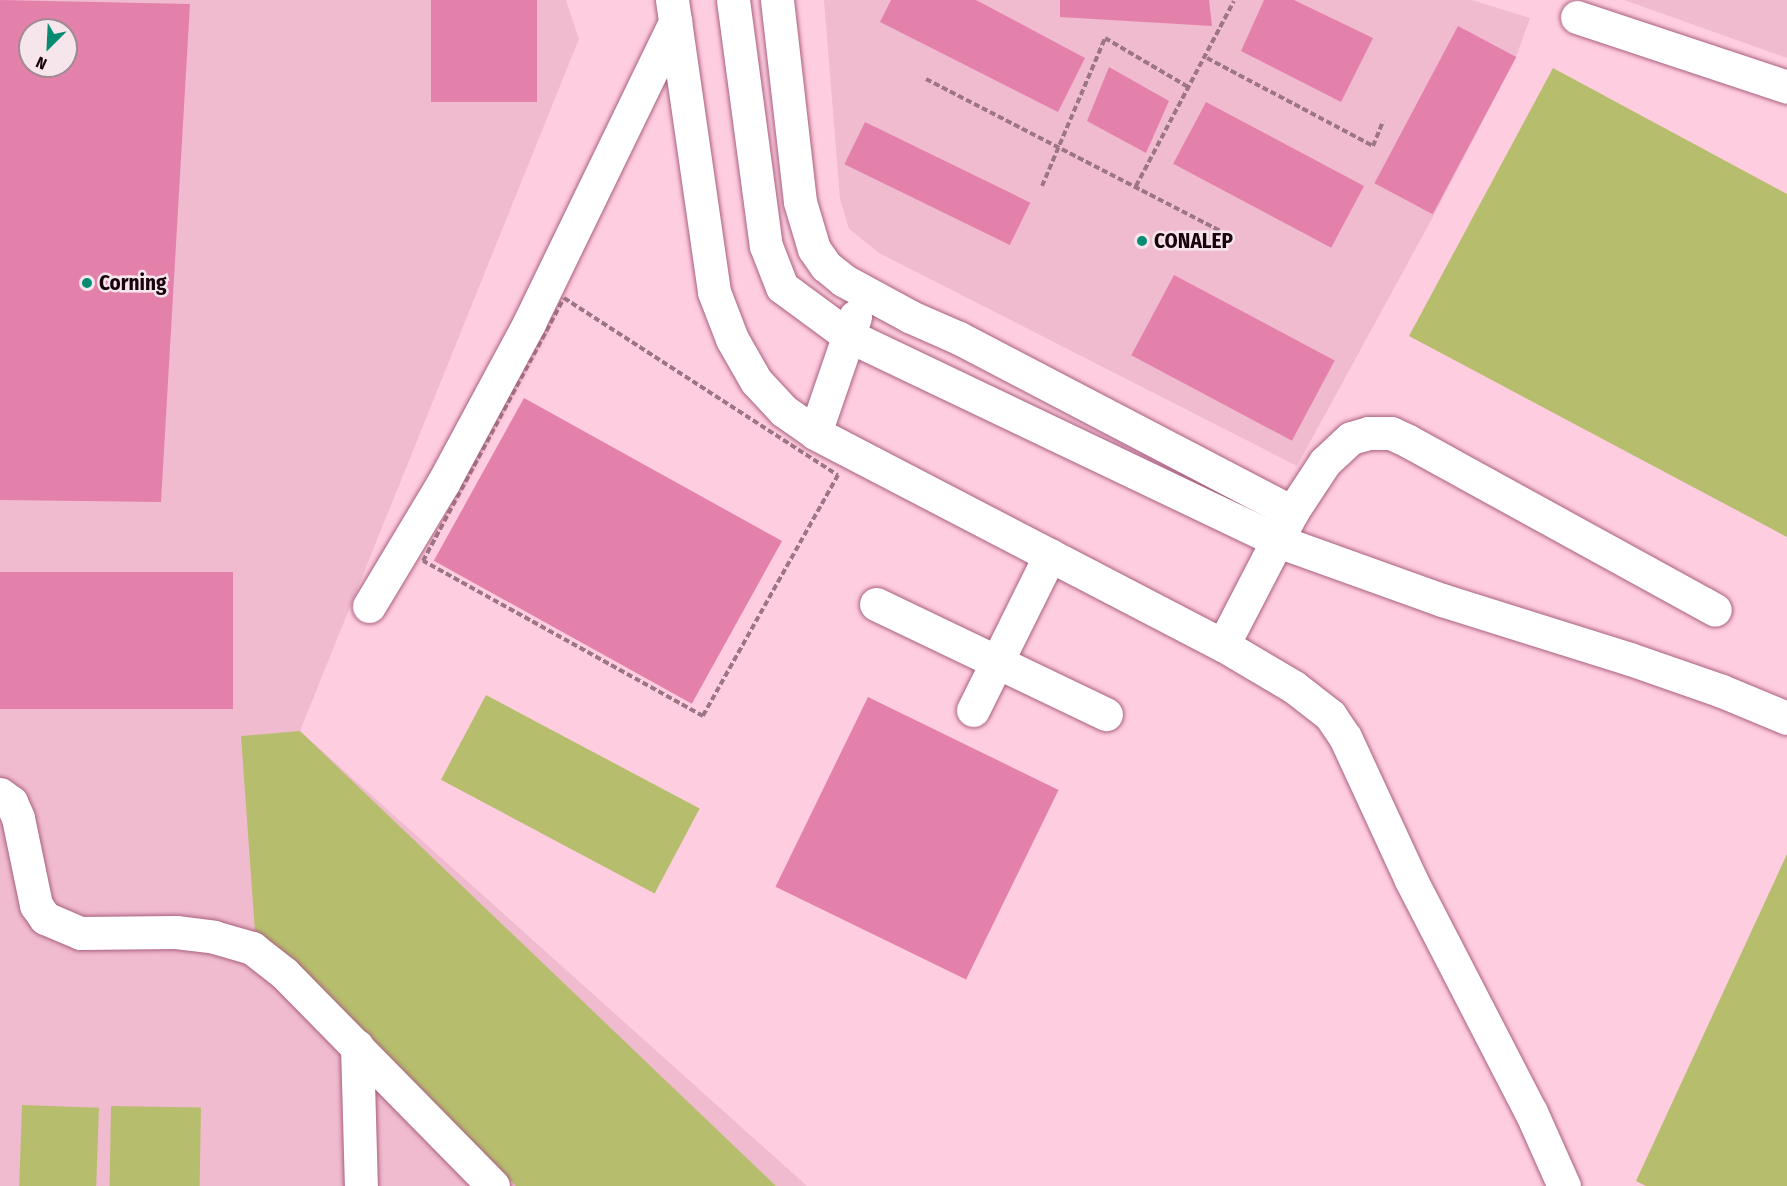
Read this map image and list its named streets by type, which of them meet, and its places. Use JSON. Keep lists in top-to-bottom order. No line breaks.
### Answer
{"places":["CONALEP","Corning"],"north":"bottom left"}
